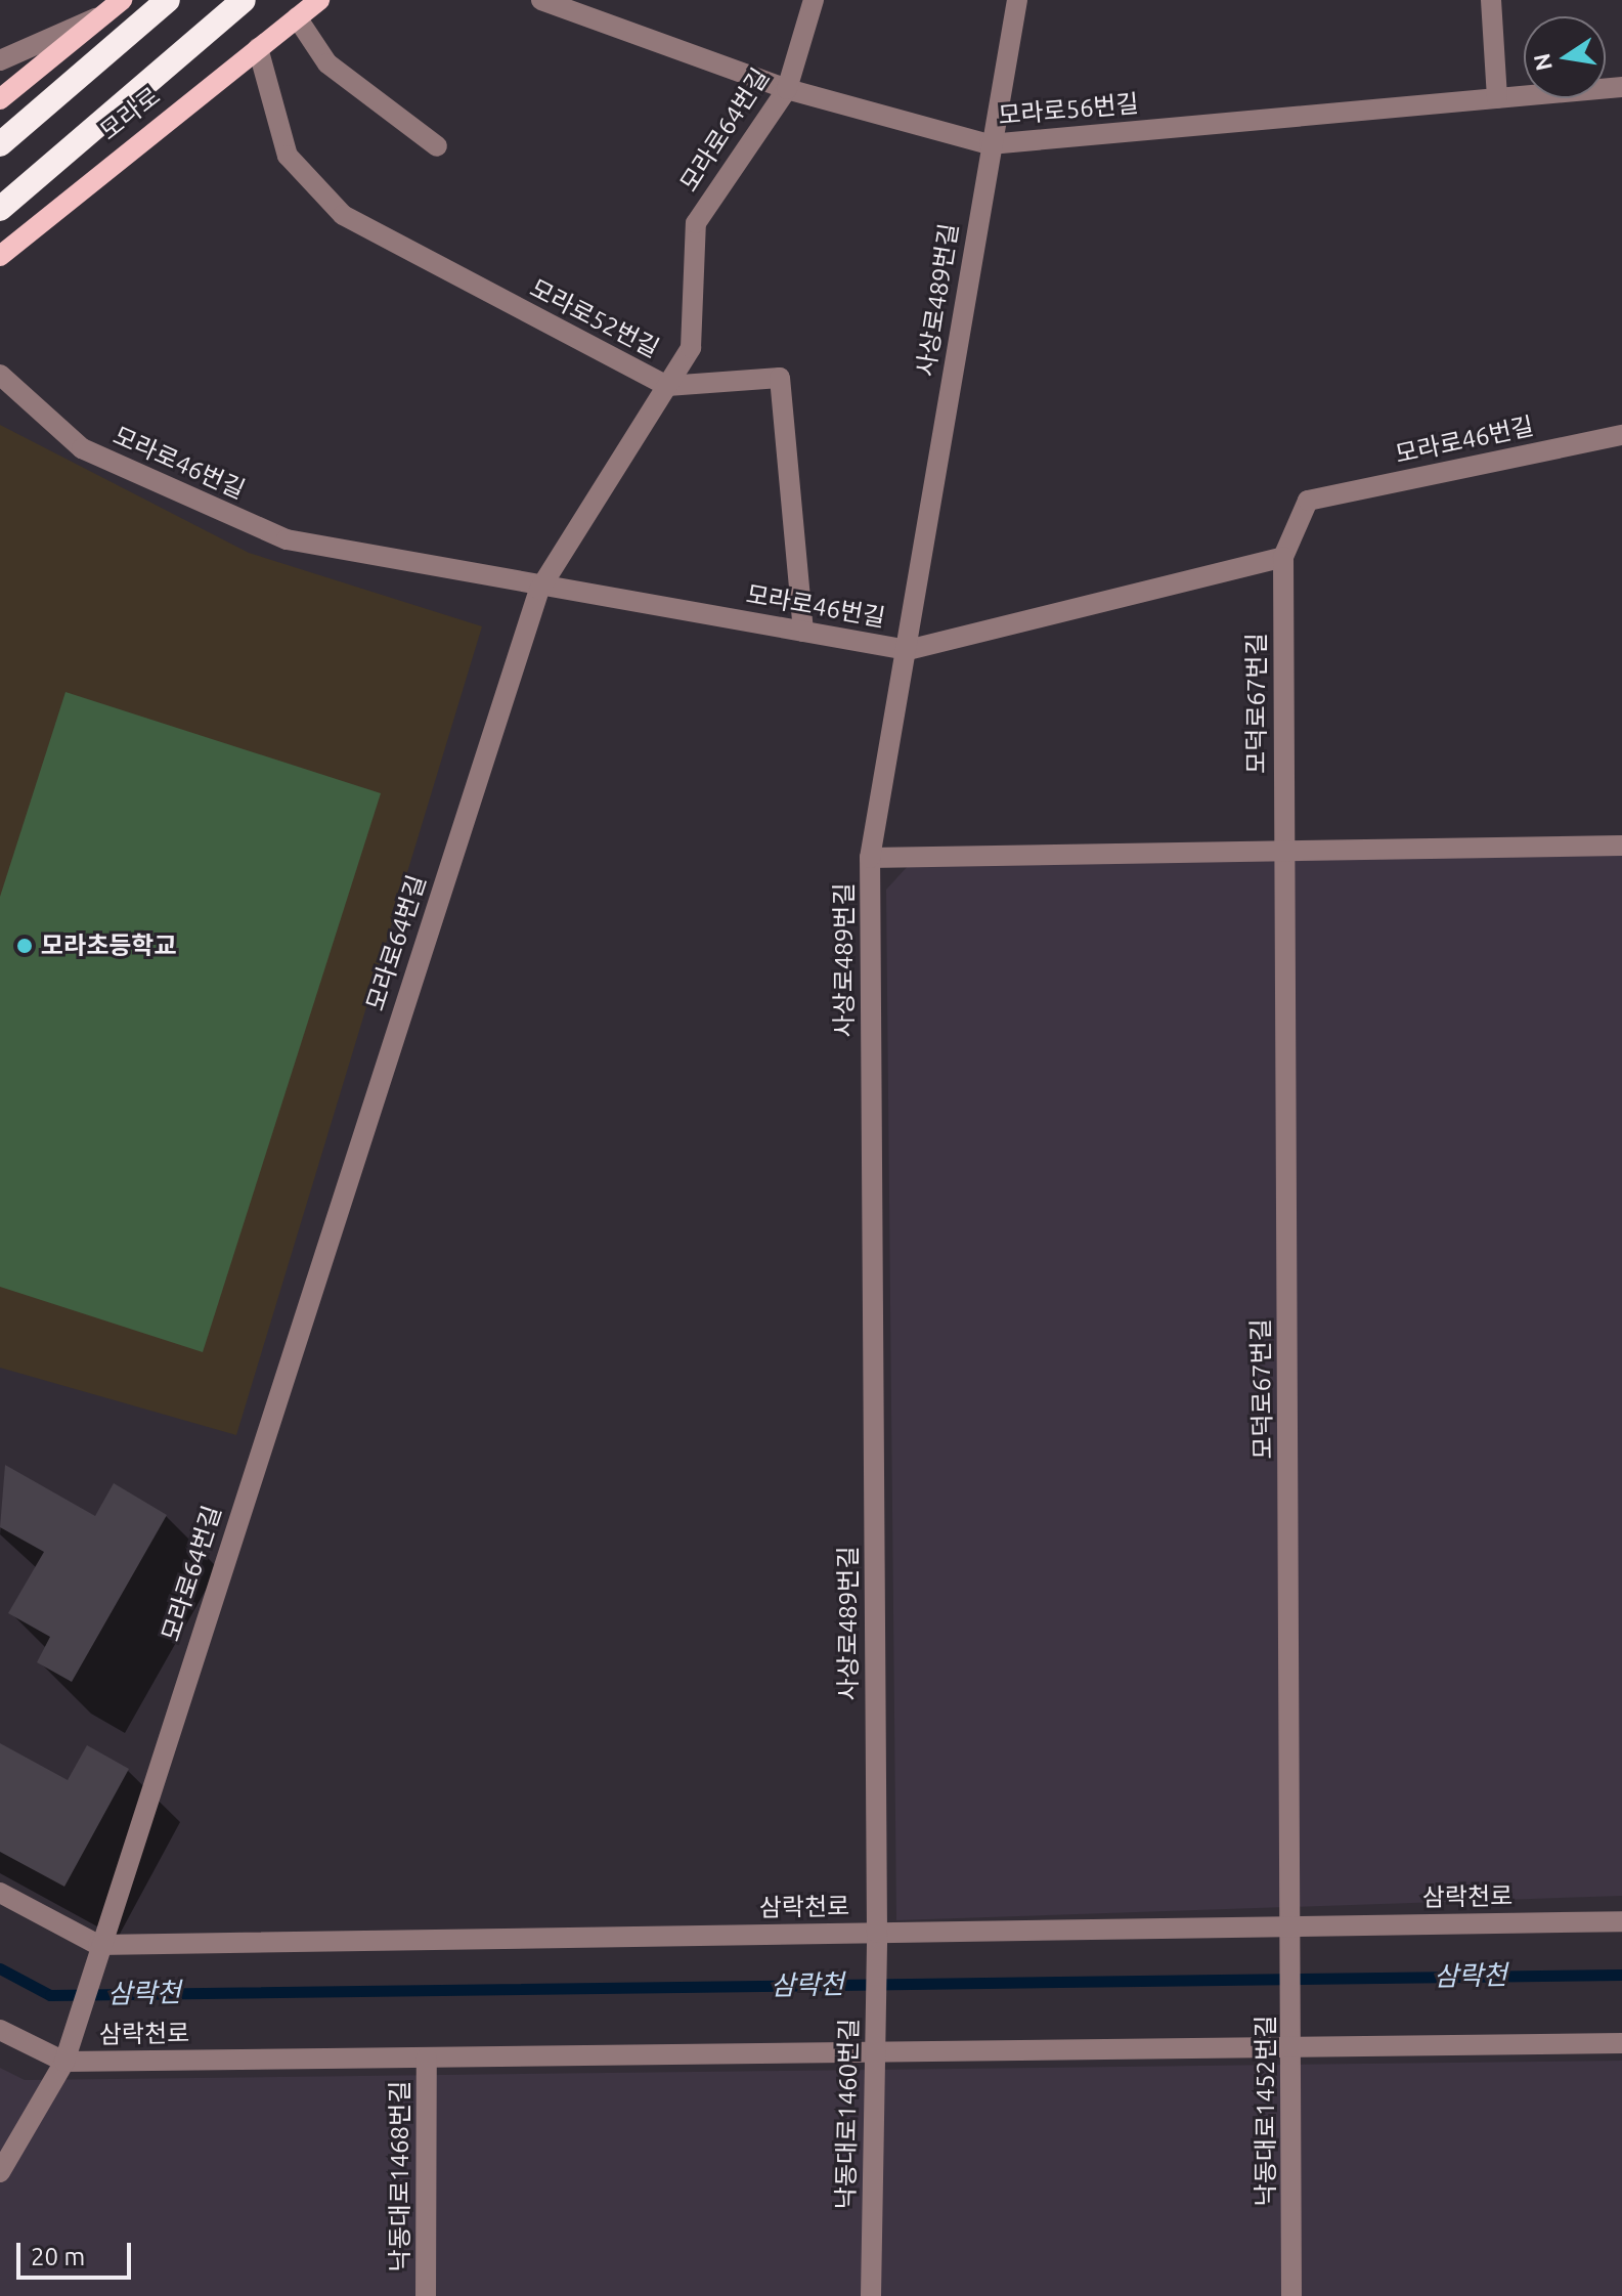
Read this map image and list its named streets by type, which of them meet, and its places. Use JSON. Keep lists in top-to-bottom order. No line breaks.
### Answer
{"streets":{"highway":["모라로"],"street":["모라로56번길","모라로64번길","사상로489번길","모라로52번길","모라로46번길","모덕로67번길","삼락천로","낙동대로1452번길","낙동대로1460번길","낙동대로1468번길"]},"crossings":[["모라로56번길","모라로64번길"],["모라로56번길","사상로489번길"],["모라로","모라로52번길"],["모라로64번길","모라로52번길"],["모라로64번길","모라로46번길"],["모라로64번길","삼락천로"],["사상로489번길","모라로46번길"],["사상로489번길","삼락천로"],["사상로489번길","낙동대로1460번길"],["모라로52번길","모라로46번길"],["모라로46번길","모덕로67번길"],["모덕로67번길","삼락천로"],["모덕로67번길","낙동대로1452번길"],["삼락천로","낙동대로1452번길"],["삼락천로","낙동대로1460번길"],["삼락천로","낙동대로1468번길"]],"water":["삼락천"],"places":["모라초등학교"],"scale_bar":"20 m","north":"left"}
